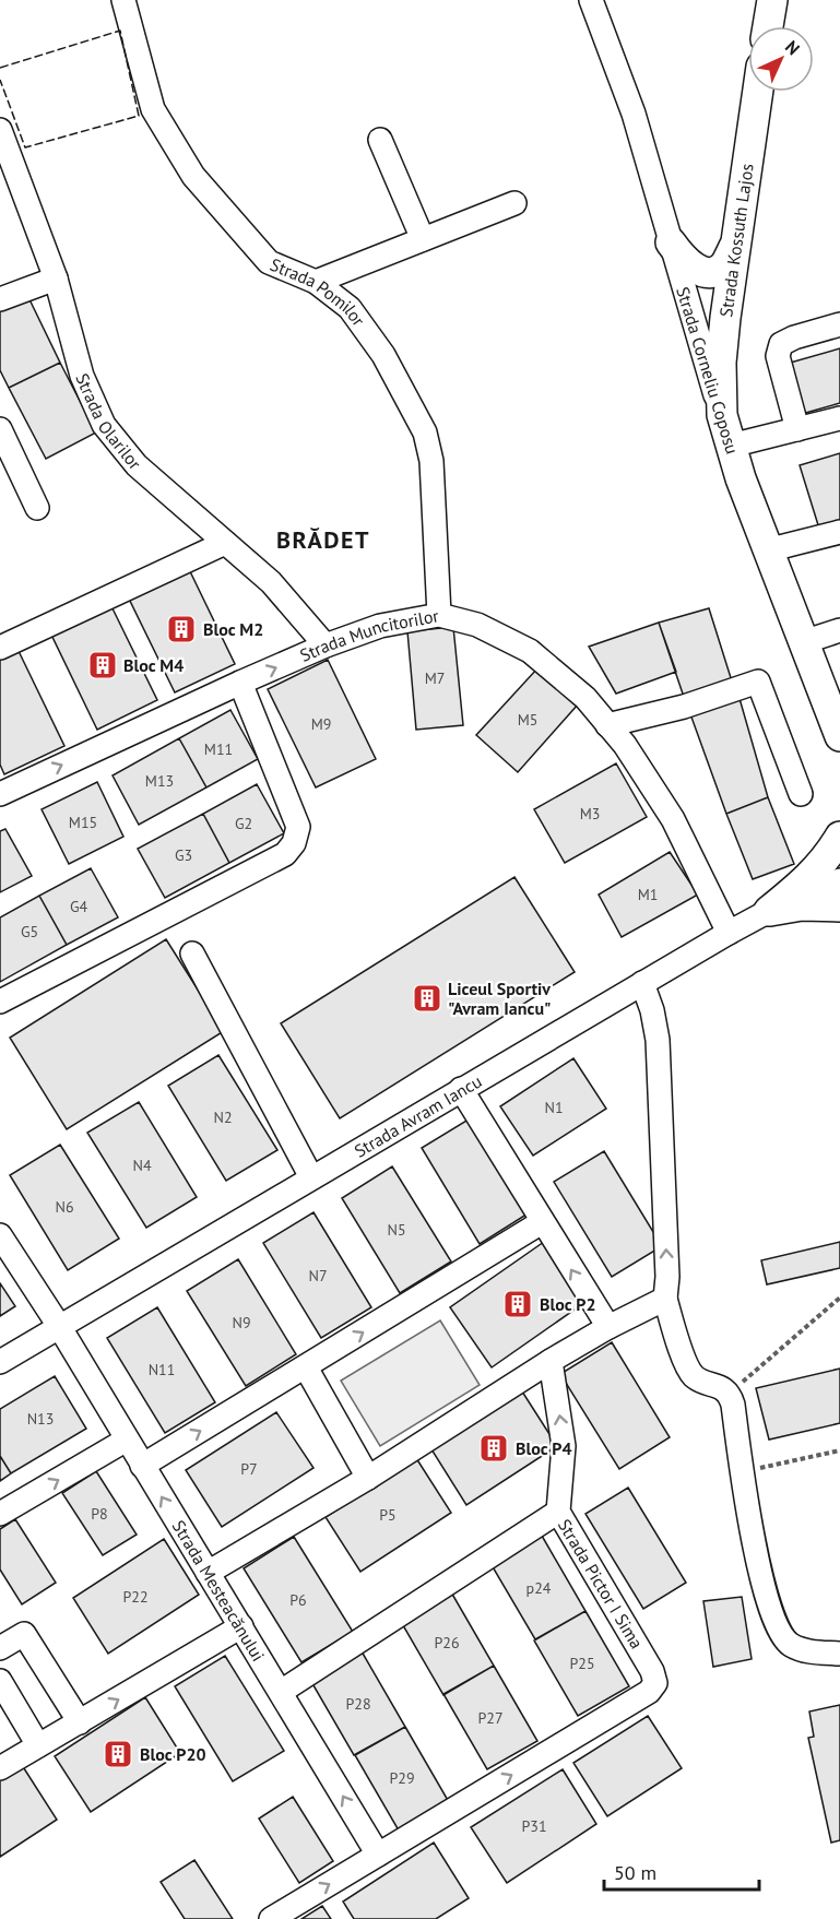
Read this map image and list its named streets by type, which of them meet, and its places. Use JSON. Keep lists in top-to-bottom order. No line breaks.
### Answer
{"streets":{"main road":["Strada Kossuth Lajos","Strada Corneliu Coposu"],"street":["Strada Pomilor","Strada Olarilor","Strada Muncitorilor","Strada Avram Iancu","Strada Pictor I Sima","Strada Mesteacănului"]},"crossings":[["Strada Kossuth Lajos","Strada Corneliu Coposu"],["Strada Pomilor","Strada Muncitorilor"],["Strada Olarilor","Strada Muncitorilor"],["Strada Muncitorilor","Strada Avram Iancu"],["Strada Avram Iancu","Strada Mesteacănului"],["Strada Pictor I Sima","Strada Mesteacănului"]],"districts":["BRĂDET"],"places":{"building":["Bloc M2","Bloc M4","Liceul Sportiv \"Avram Iancu\"","Bloc P2","Bloc P4","Bloc P20"]},"house_numbers":["M7","M5","M9","M11","M13","M3","M15","G2","G3","M1","G4","G5","N1","N2","N4","N6","N5","N7","N9","N11","N13","P7","P8","P5","p24","P22","P6","P26","P25","P28","P27","P29","P31"],"scale_bar":"50 m","north":"top right"}
